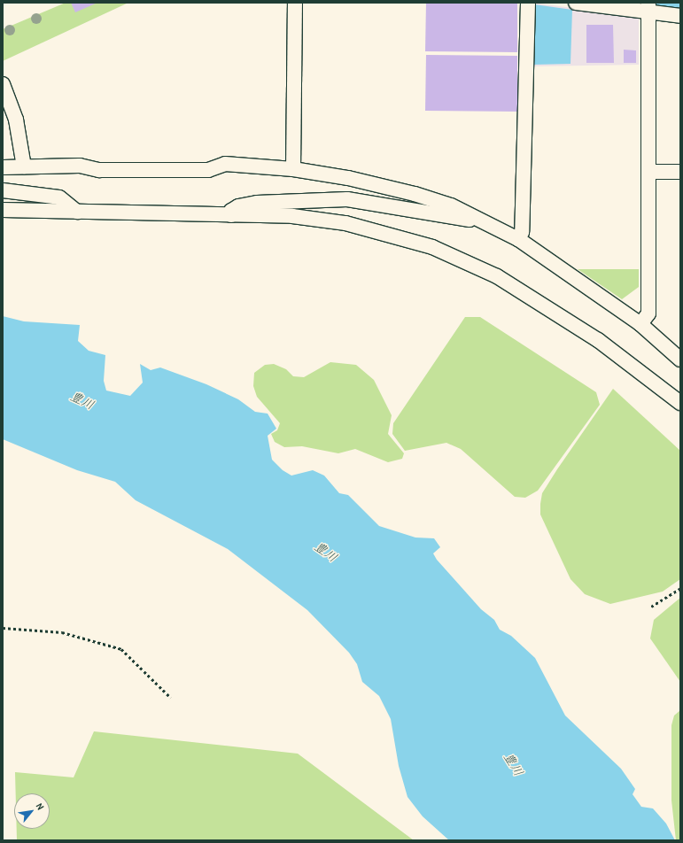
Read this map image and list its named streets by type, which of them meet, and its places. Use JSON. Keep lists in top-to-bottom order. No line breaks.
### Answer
{"water":["豊川"],"north":"top right"}
